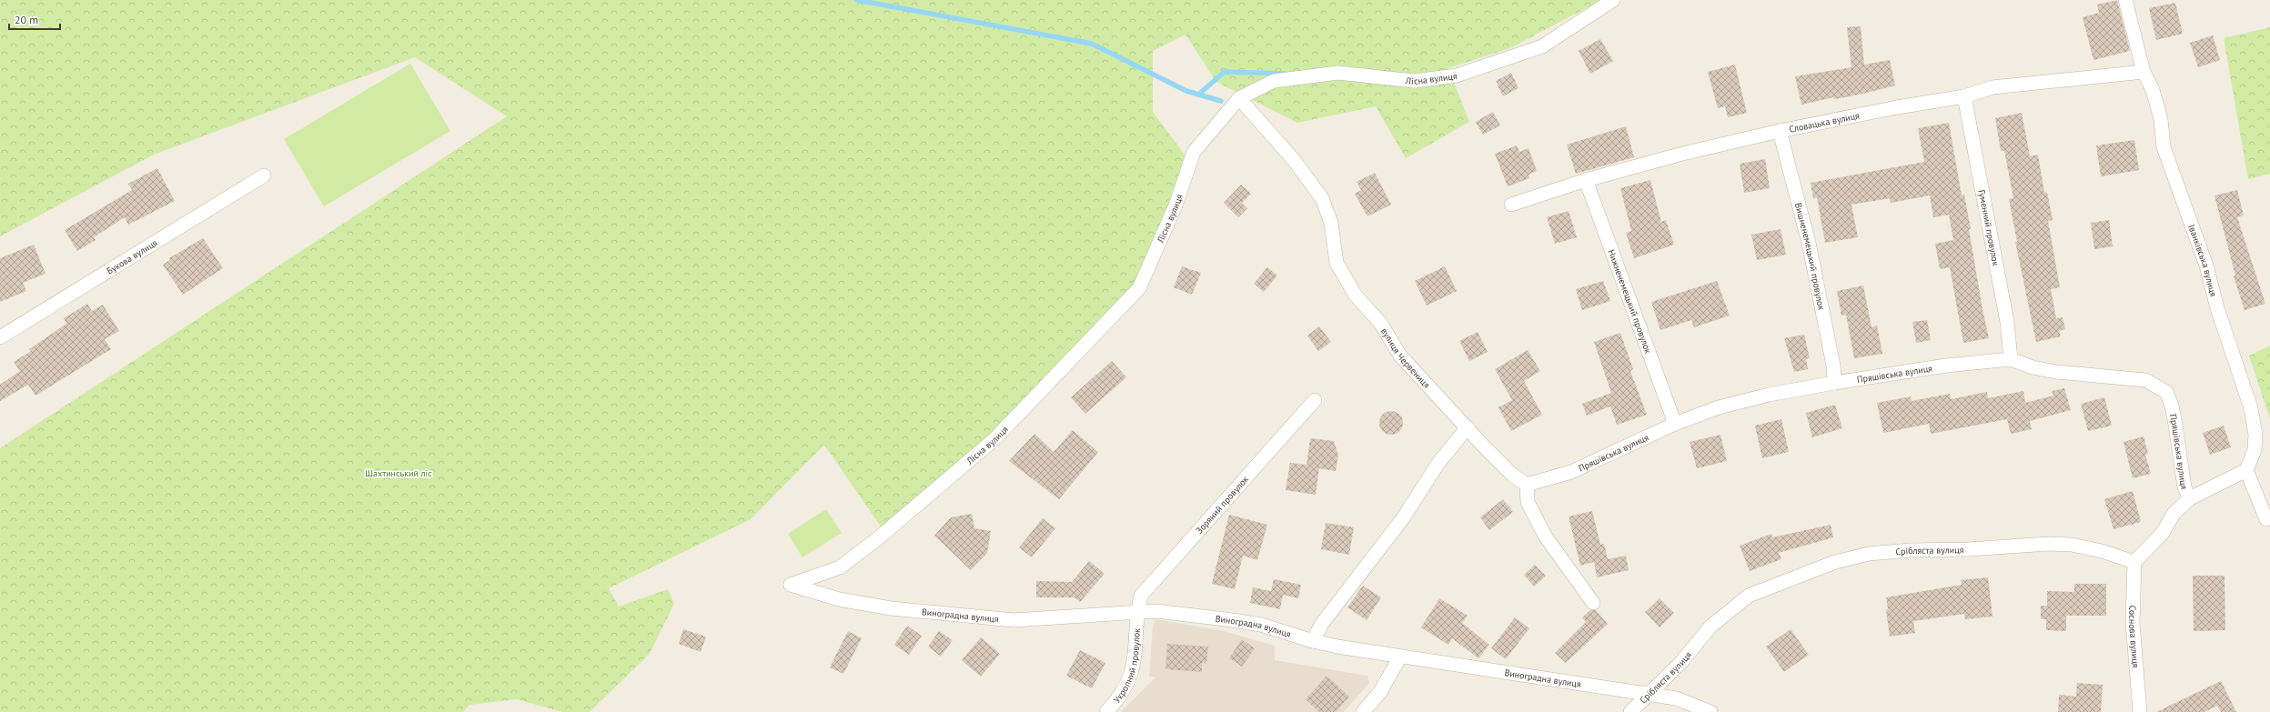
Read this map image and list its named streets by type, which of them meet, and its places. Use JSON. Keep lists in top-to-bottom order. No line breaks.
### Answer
{"streets":{"street":["Лісна вулиця","Словацька вулиця","Гуменний провулок","Букова вулиця","Вишненемецький провулок","Іванківська вулиця","Нижненемецький провулок","вулиця Червениця","Пряшівська вулиця","Зоряний провулок","Срібляста вулиця","Виноградна вулиця","Соснова вулиця","Укропний провулок"]},"crossings":[["Лісна вулиця","вулиця Червениця"],["Лісна вулиця","Виноградна вулиця"],["Словацька вулиця","Гуменний провулок"],["Словацька вулиця","Вишненемецький провулок"],["Словацька вулиця","Іванківська вулиця"],["Словацька вулиця","Нижненемецький провулок"],["Гуменний провулок","Пряшівська вулиця"],["Вишненемецький провулок","Пряшівська вулиця"],["Нижненемецький провулок","Пряшівська вулиця"],["вулиця Червениця","Пряшівська вулиця"],["Зоряний провулок","Виноградна вулиця"],["Зоряний провулок","Укропний провулок"],["Срібляста вулиця","Виноградна вулиця"],["Срібляста вулиця","Соснова вулиця"],["Виноградна вулиця","Укропний провулок"]],"parks":["Шахтинський ліс"],"scale_bar":"20 m"}
